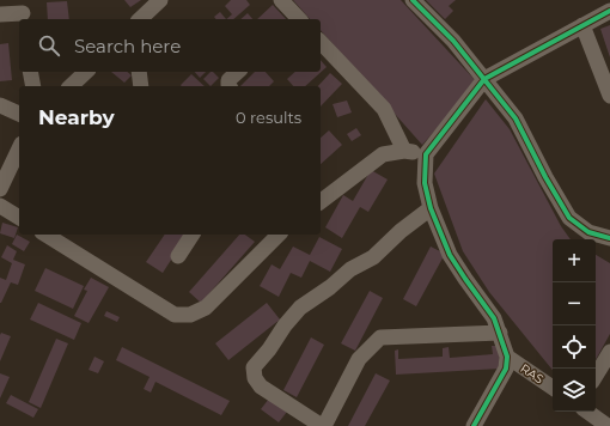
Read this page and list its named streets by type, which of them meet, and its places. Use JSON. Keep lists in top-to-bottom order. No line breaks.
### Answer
{"streets":{"street":["RAS"]},"page":{"search":"Search here","heading":["Nearby","0 results"],"map_buttons":["+","−"]}}
